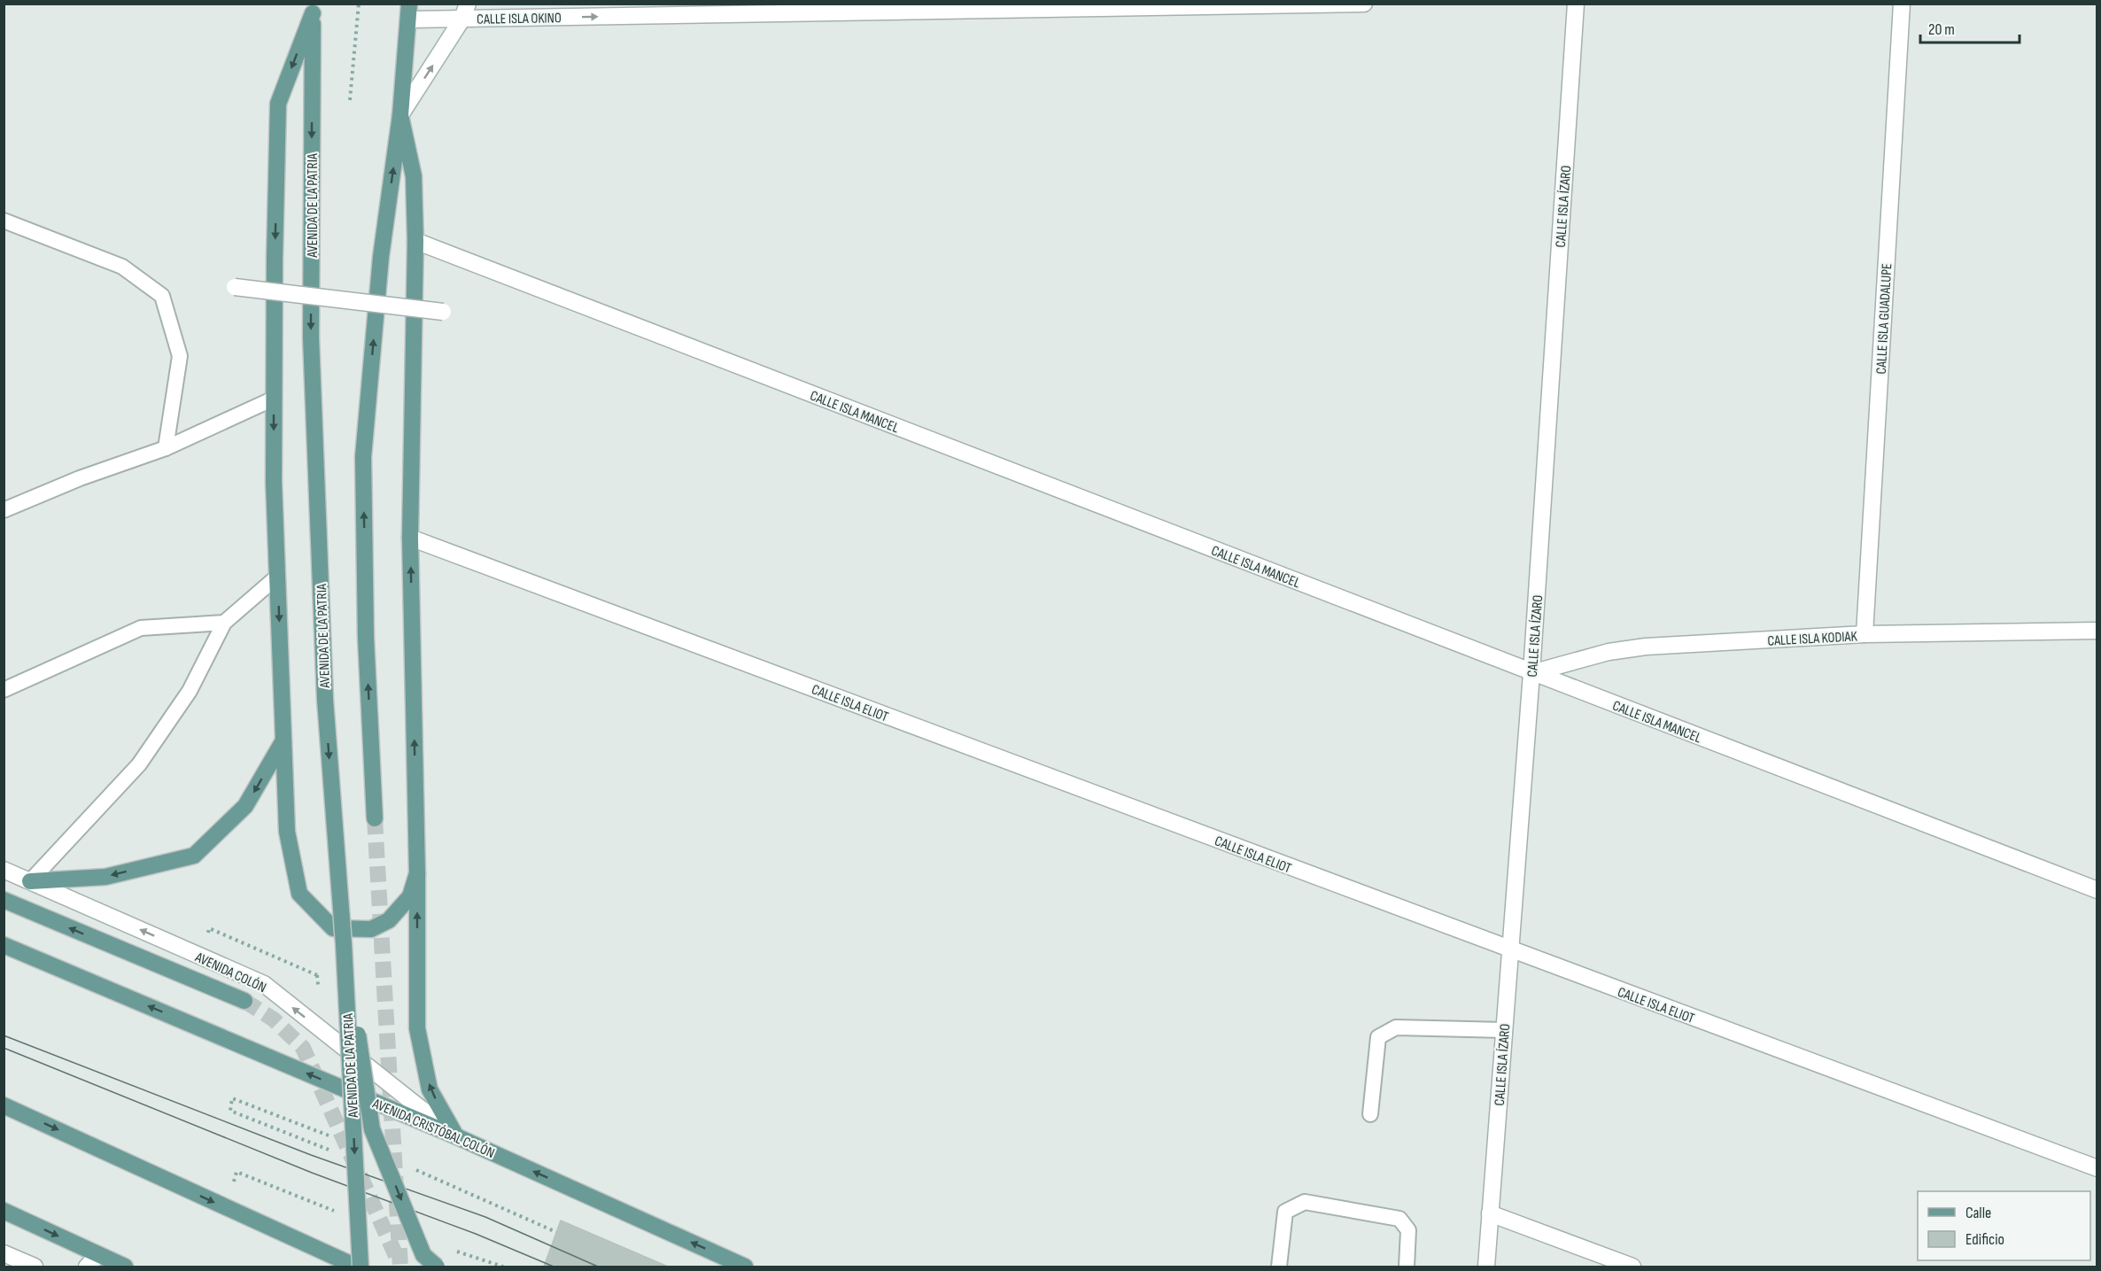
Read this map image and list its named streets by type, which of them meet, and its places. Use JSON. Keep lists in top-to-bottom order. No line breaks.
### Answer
{"streets":{"main road":["AVENIDA DE LA PATRIA","AVENIDA CRISTÓBAL COLÓN"],"street":["CALLE ISLA OKINO","CALLE ISLA ÍZARO","CALLE ISLA GUADALUPE","CALLE ISLA MANCEL","CALLE ISLA KODIAK","CALLE ISLA ELIOT","AVENIDA COLÓN"]},"crossings":[["CALLE ISLA ÍZARO","CALLE ISLA MANCEL"],["CALLE ISLA ÍZARO","CALLE ISLA KODIAK"],["CALLE ISLA ÍZARO","CALLE ISLA ELIOT"],["CALLE ISLA GUADALUPE","CALLE ISLA KODIAK"],["CALLE ISLA MANCEL","CALLE ISLA KODIAK"],["AVENIDA COLÓN","AVENIDA CRISTÓBAL COLÓN"]],"one_way":["CALLE ISLA OKINO","AVENIDA COLÓN"],"legend":["Calle","Edificio"],"scale_bar":"20 m"}
